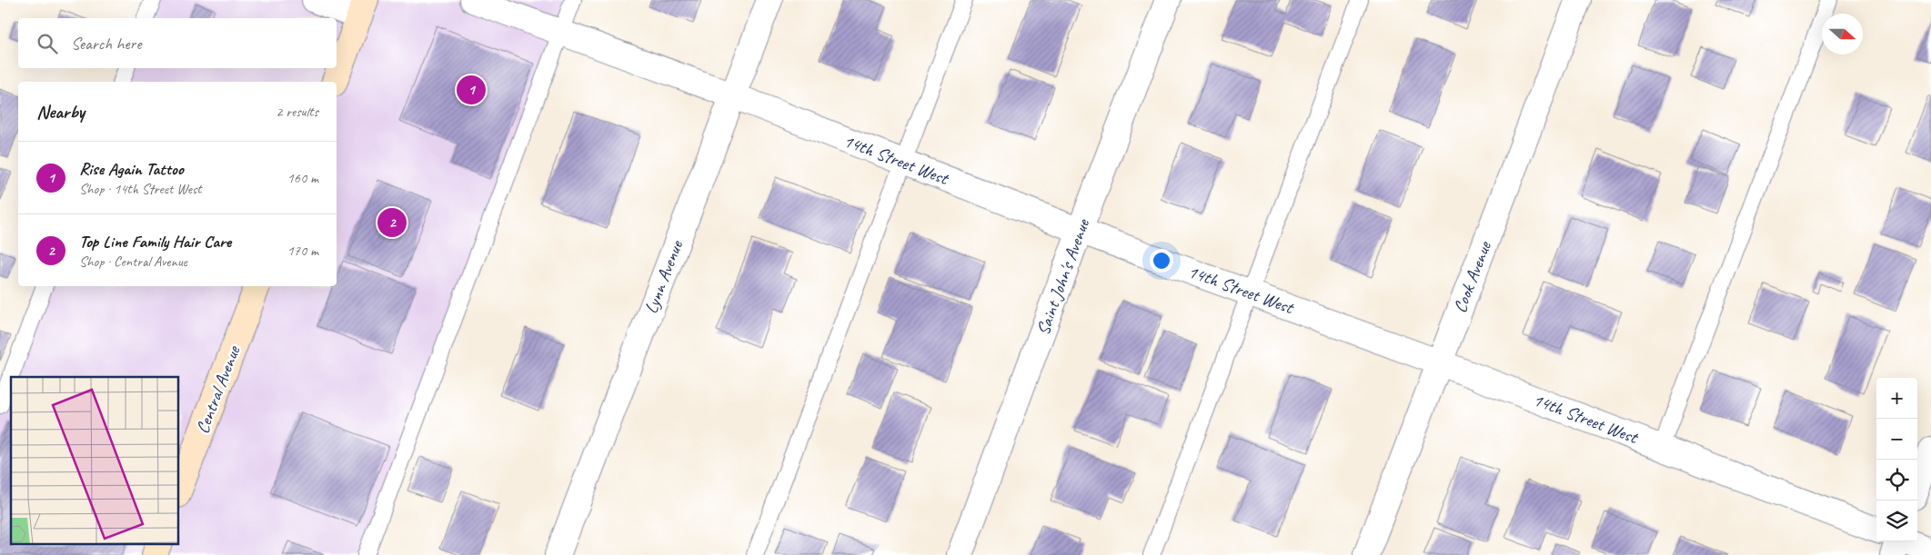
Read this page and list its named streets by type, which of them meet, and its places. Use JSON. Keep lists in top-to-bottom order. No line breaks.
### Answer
{"streets":{"main road":["Central Avenue"],"street":["14th Street West","Lynn Avenue","Saint John's Avenue","Cook Avenue"]},"crossings":[["14th Street West","Lynn Avenue"],["14th Street West","Saint John's Avenue"],["14th Street West","Cook Avenue"]],"north":"right","page":{"search":"Search here","pins":["1","2"],"heading":["Nearby","2 results"],"list":[{"mark":"1","name":"Rise Again Tattoo","note":"Shop · 14th Street West","value":"160 m"},{"mark":"2","name":"Top Line Family Hair Care","note":"Shop · Central Avenue","value":"170 m"}],"map_buttons":["+","−"]}}
